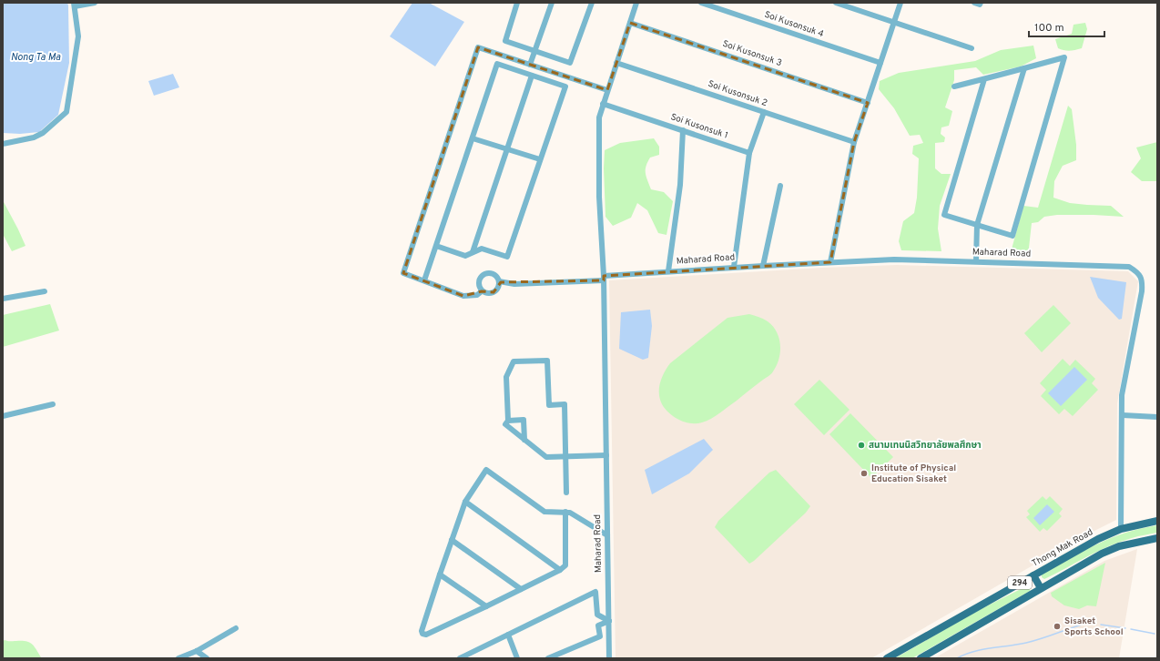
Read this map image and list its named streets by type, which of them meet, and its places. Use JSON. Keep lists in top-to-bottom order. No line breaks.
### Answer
{"streets":{"main road":["Thong Mak Road","294"],"street":["Soi Kusonsuk 4","Soi Kusonsuk 3","Soi Kusonsuk 2","Soi Kusonsuk 1","Maharad Road"]},"crossings":[["Soi Kusonsuk 3","Maharad Road"],["Soi Kusonsuk 2","Maharad Road"],["Soi Kusonsuk 1","Maharad Road"],["Maharad Road","Thong Mak Road"]],"water":["Nong Ta Ma"],"places":["สนามเทนนิสวิทยาลัยพลศึกษา","Institute of Physical Education Sisaket","Sisaket Sports School"],"scale_bar":"100 m"}
